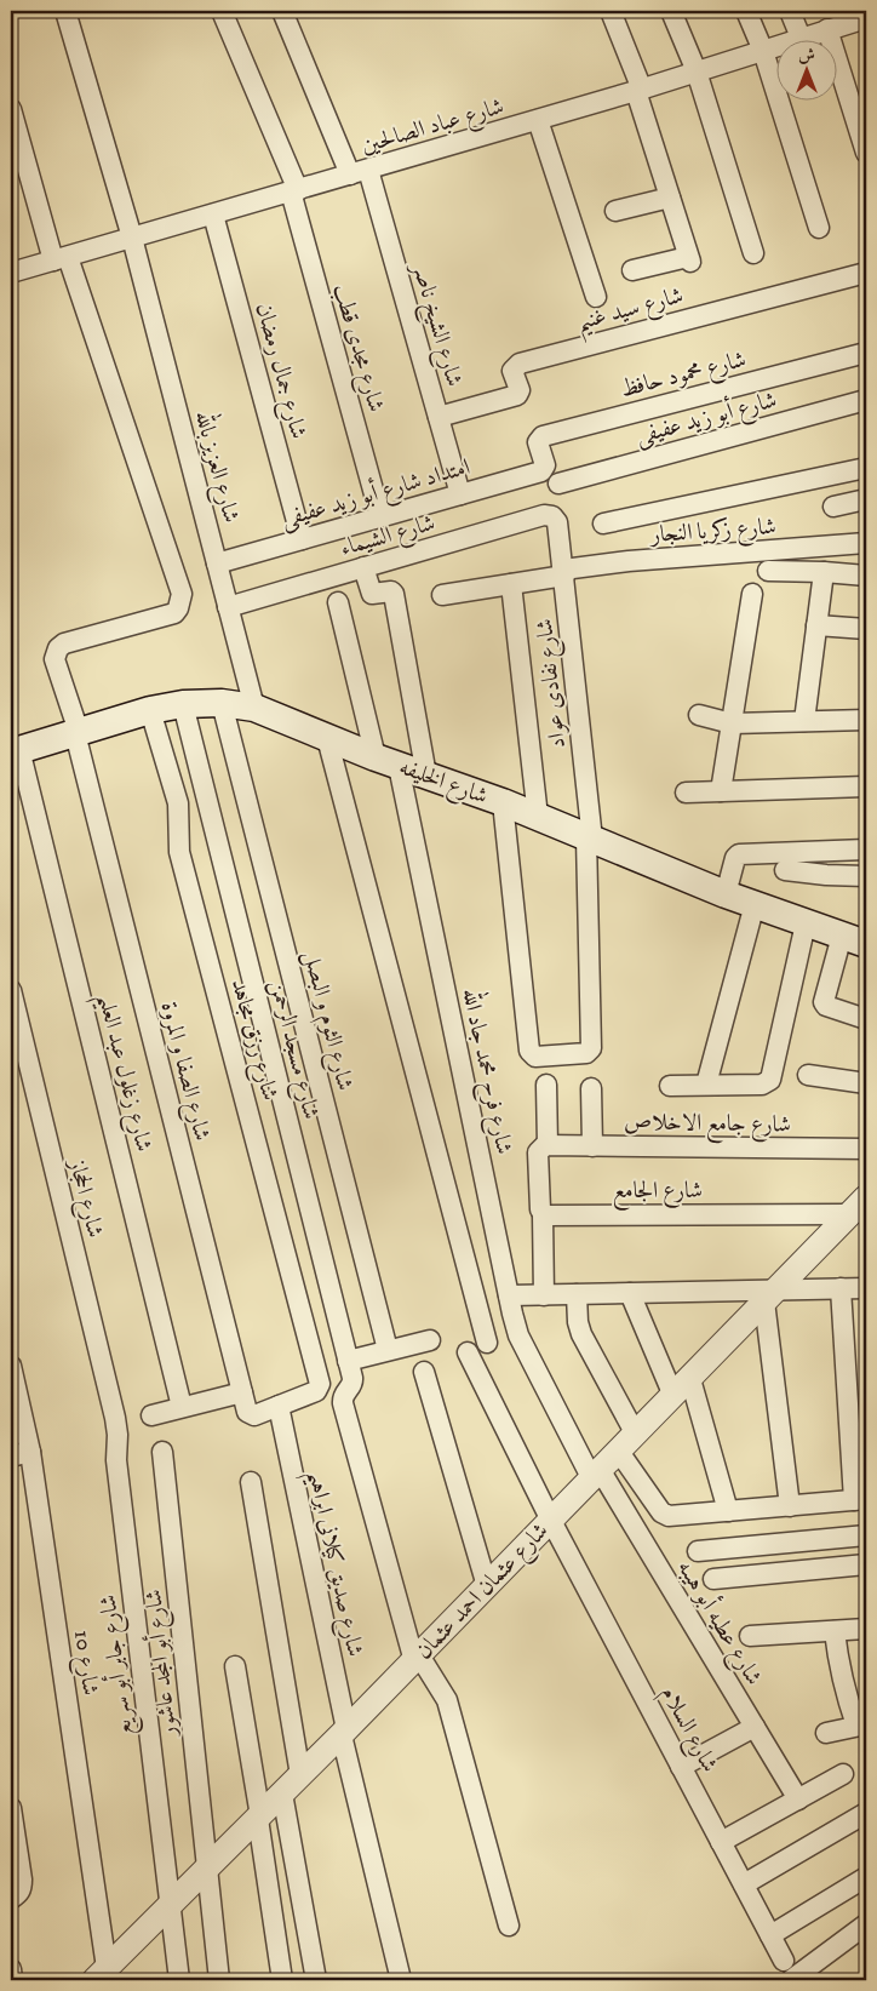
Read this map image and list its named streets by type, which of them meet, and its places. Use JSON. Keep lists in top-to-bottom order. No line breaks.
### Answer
{"streets":{"main road":["شارع الخليفه"],"street":["شارع عباد الصالحين","شارع سيد غنيم","شارع الشيخ ناصر","شارع مجدى قطب","شارع جمال رمضان","شارع محمود حافظ","شارع أبو زيد عفيفى","شارع العزيز بالله","امتداد شارع أبو زيد عفيفى","شارع زكريا النجار","شارع الشيماء","شارع نفادى عواد","شارع الثوم و البصل","شارع رزق مجاهد","شارع مسجد الرحمن","شارع الصفا و المروة","شارع فرح محمد جاد الله","شارع زغلول عبد العليم","شارع جامع الاخلاص","شارع الجامع","شارع الحجاز","شارع صديق كيلانى ابراهيم","شارع عثمان احمد عثمان","شارع عطيه أبو هيبه","شارع 10","شارع أبو المجد عاشور","شارع جابر أبو سريع","شارع السلام"]},"crossings":[["شارع عباد الصالحين","شارع الشيخ ناصر"],["شارع عباد الصالحين","شارع مجدى قطب"],["شارع عباد الصالحين","شارع جمال رمضان"],["شارع عباد الصالحين","شارع العزيز بالله"],["شارع عباد الصالحين","شارع الصفا و المروة"],["شارع سيد غنيم","شارع الشيخ ناصر"],["شارع الشيخ ناصر","امتداد شارع أبو زيد عفيفى"],["شارع مجدى قطب","امتداد شارع أبو زيد عفيفى"],["شارع جمال رمضان","امتداد شارع أبو زيد عفيفى"],["شارع محمود حافظ","امتداد شارع أبو زيد عفيفى"],["شارع العزيز بالله","امتداد شارع أبو زيد عفيفى"],["شارع العزيز بالله","شارع الشيماء"],["شارع العزيز بالله","شارع الخليفه"],["شارع زكريا النجار","شارع نفادى عواد"],["شارع الشيماء","شارع نفادى عواد"],["شارع نفادى عواد","شارع الخليفه"],["شارع الخليفه","شارع الثوم و البصل"],["شارع الخليفه","شارع رزق مجاهد"],["شارع الخليفه","شارع مسجد الرحمن"],["شارع الخليفه","شارع الصفا و المروة"],["شارع الخليفه","شارع فرح محمد جاد الله"],["شارع الخليفه","شارع زغلول عبد العليم"],["شارع رزق مجاهد","شارع الصفا و المروة"],["شارع رزق مجاهد","شارع صديق كيلانى ابراهيم"],["شارع مسجد الرحمن","شارع عثمان احمد عثمان"],["شارع الصفا و المروة","شارع صديق كيلانى ابراهيم"],["شارع فرح محمد جاد الله","شارع عطيه أبو هيبه"],["شارع الجامع","شارع عثمان احمد عثمان"],["شارع الحجاز","شارع جابر أبو سريع"],["شارع صديق كيلانى ابراهيم","شارع عثمان احمد عثمان"],["شارع عثمان احمد عثمان","شارع عطيه أبو هيبه"],["شارع عثمان احمد عثمان","شارع 10"],["شارع عثمان احمد عثمان","شارع أبو المجد عاشور"],["شارع عثمان احمد عثمان","شارع جابر أبو سريع"],["شارع عثمان احمد عثمان","شارع السلام"]],"north":"top"}
